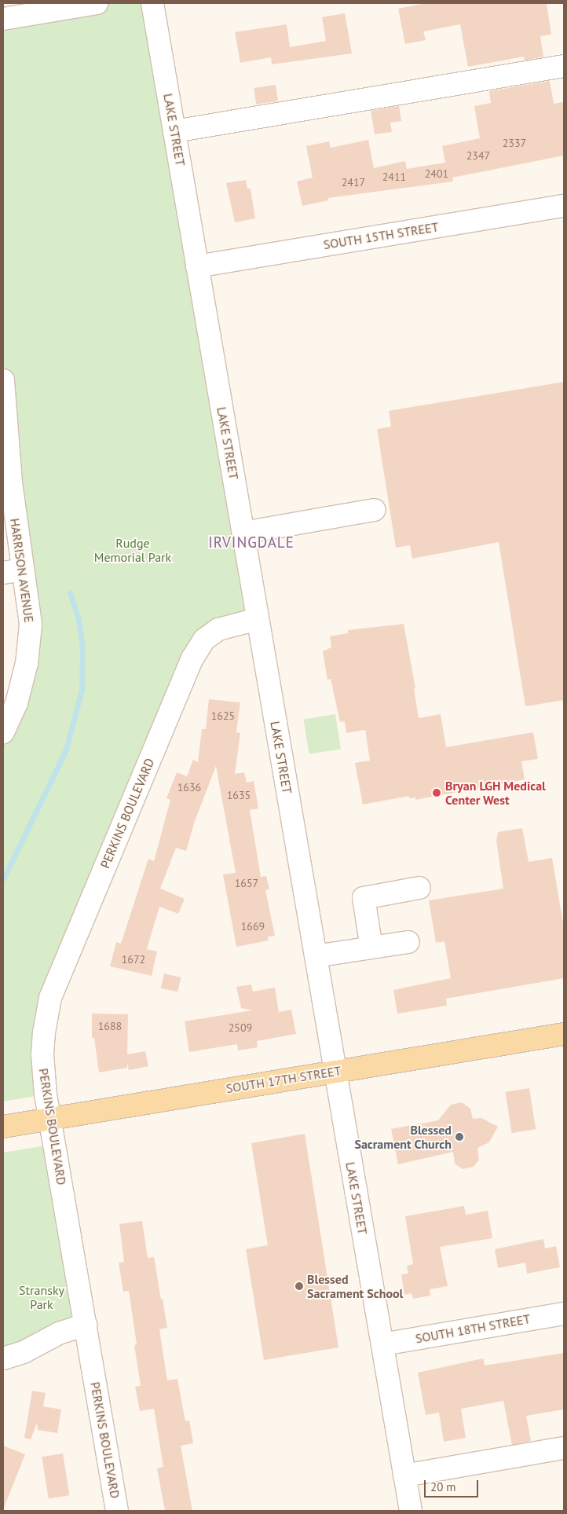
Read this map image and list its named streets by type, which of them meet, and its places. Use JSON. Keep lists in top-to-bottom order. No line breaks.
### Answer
{"streets":{"main road":["SOUTH 17TH STREET"],"street":["LAKE STREET","SOUTH 15TH STREET","HARRISON AVENUE","PERKINS BOULEVARD","SOUTH 18TH STREET"]},"crossings":[["LAKE STREET","SOUTH 15TH STREET"],["LAKE STREET","PERKINS BOULEVARD"],["LAKE STREET","SOUTH 17TH STREET"],["LAKE STREET","SOUTH 18TH STREET"],["PERKINS BOULEVARD","SOUTH 17TH STREET"]],"districts":["IRVINGDALE"],"parks":["Rudge Memorial Park","Stransky Park"],"places":["Bryan LGH Medical Center West","Blessed Sacrament Church","Blessed Sacrament School"],"house_numbers":["2337","2347","2401","2411","2417","1625","1636","1635","1657","1669","1672","1688","2509"],"scale_bar":"20 m"}
